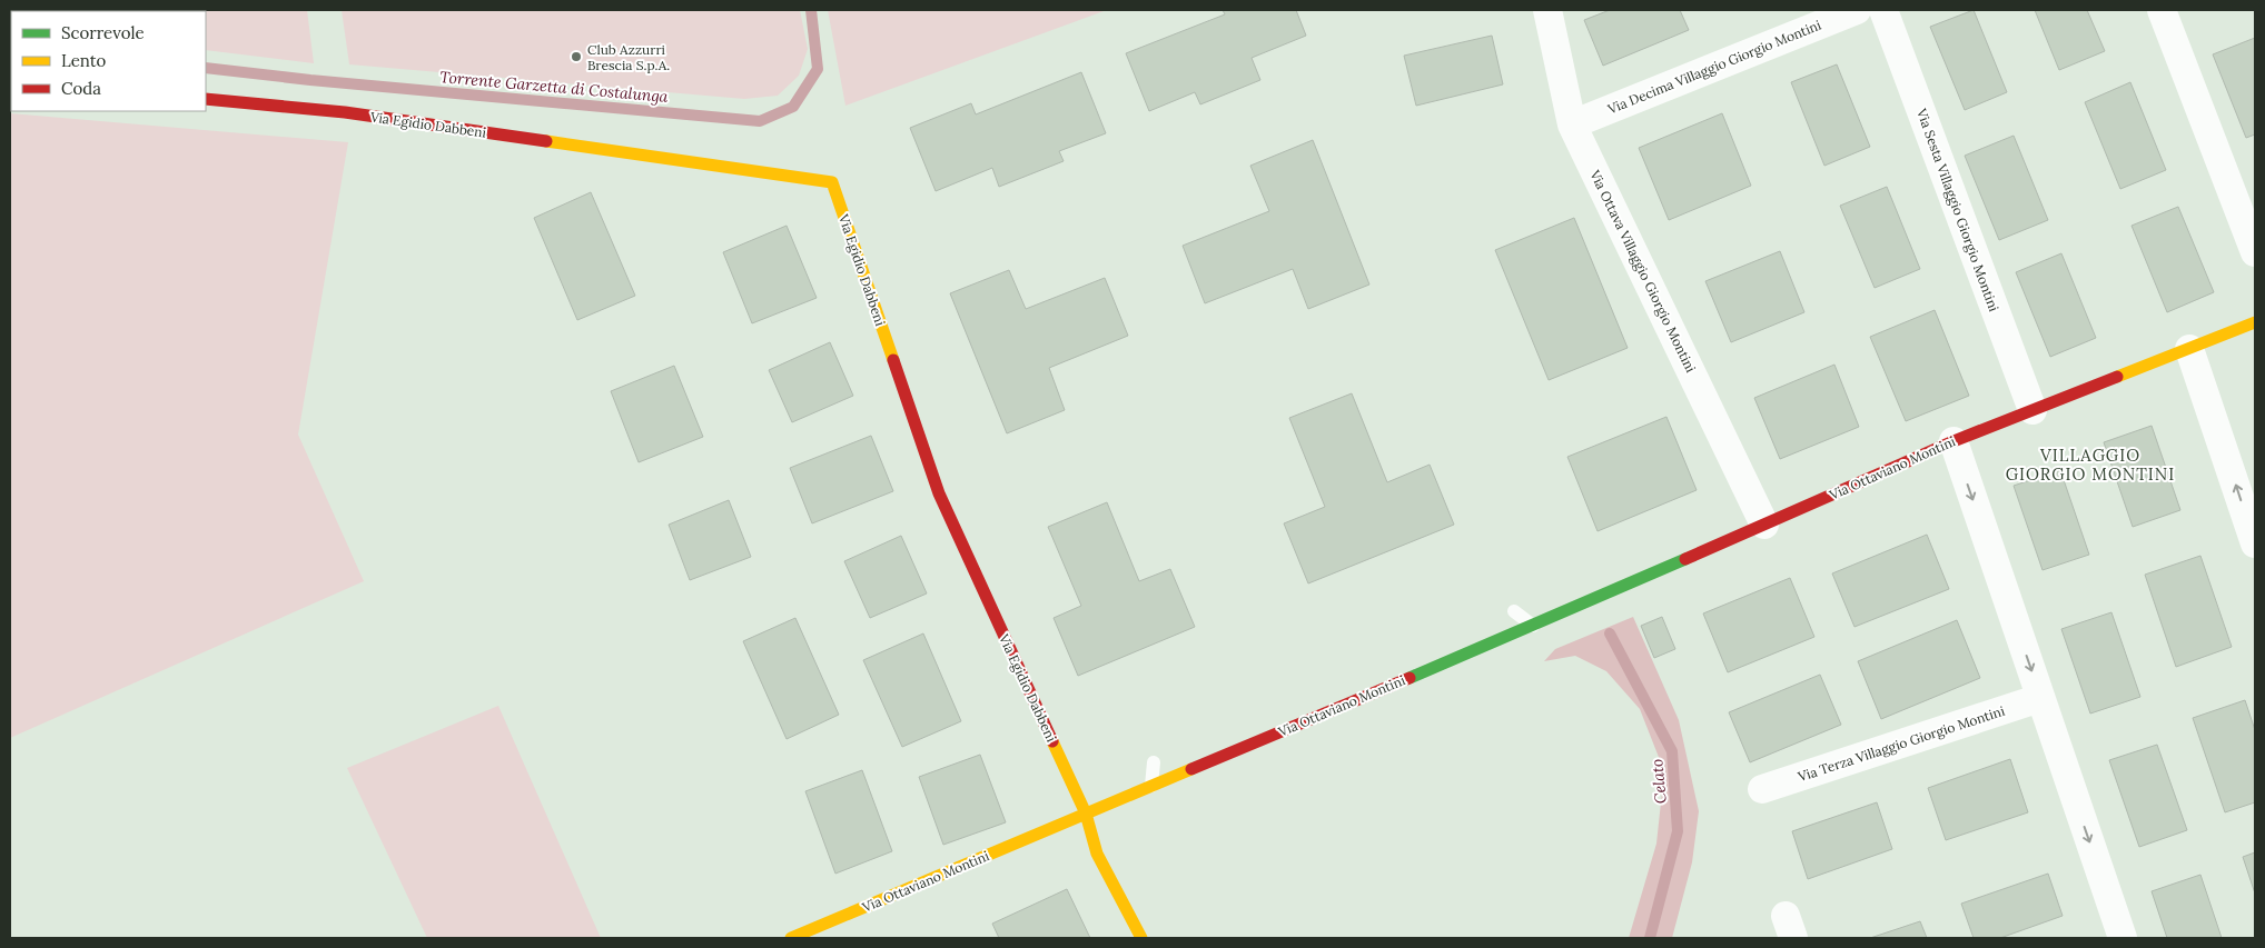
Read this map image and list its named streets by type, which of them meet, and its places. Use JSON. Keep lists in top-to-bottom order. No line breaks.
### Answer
{"streets":{"street":["Via Decima Villaggio Giorgio Montini","Via Egidio Dabbeni","Via Sesta Villaggio Giorgio Montini","Via Ottava Villaggio Giorgio Montini","Via Ottaviano Montini","Via Terza Villaggio Giorgio Montini"]},"crossings":[["Via Decima Villaggio Giorgio Montini","Via Ottava Villaggio Giorgio Montini"],["Via Egidio Dabbeni","Via Ottaviano Montini"],["Via Sesta Villaggio Giorgio Montini","Via Ottaviano Montini"],["Via Ottava Villaggio Giorgio Montini","Via Ottaviano Montini"]],"districts":["VILLAGGIO GIORGIO MONTINI"],"water":["Torrente Garzetta di Costalunga","Celato"],"places":["Club Azzurri Brescia S.p.A."],"legend":["Scorrevole","Lento","Coda"]}
